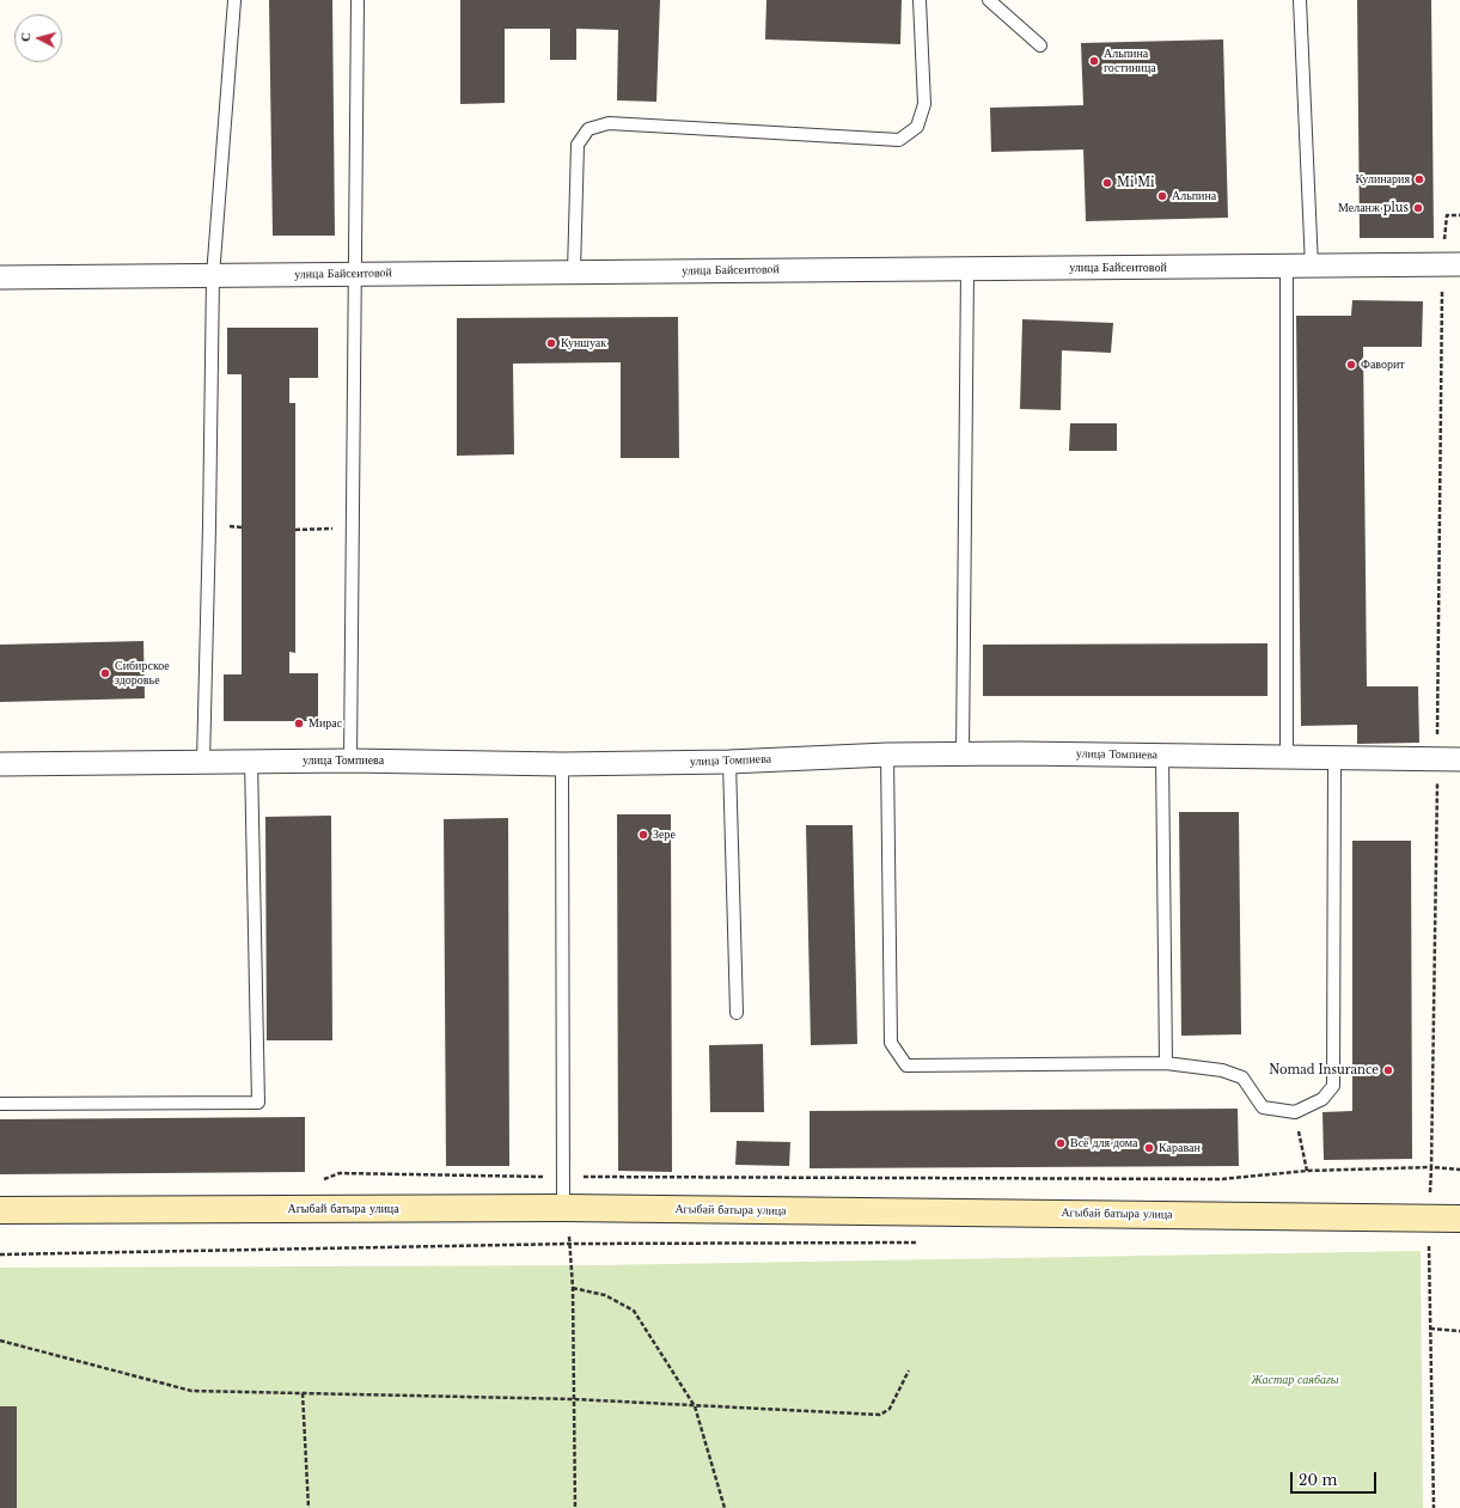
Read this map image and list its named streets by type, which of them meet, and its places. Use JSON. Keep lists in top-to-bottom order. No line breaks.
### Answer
{"streets":{"main road":["Агыбай батыра улица"],"street":["улица Байсеитовой","улица Томпиева"]},"parks":["Жастар саябағы"],"places":["Альпина гостиница","Кулинария","Mi Mi","Альпина","Меланж plus","Куншуак","Фаворит","Сибирское здоровье","Мирас","Зере","Nomad Insurance","Всё для дома","Караван"],"scale_bar":"20 m","north":"left"}
